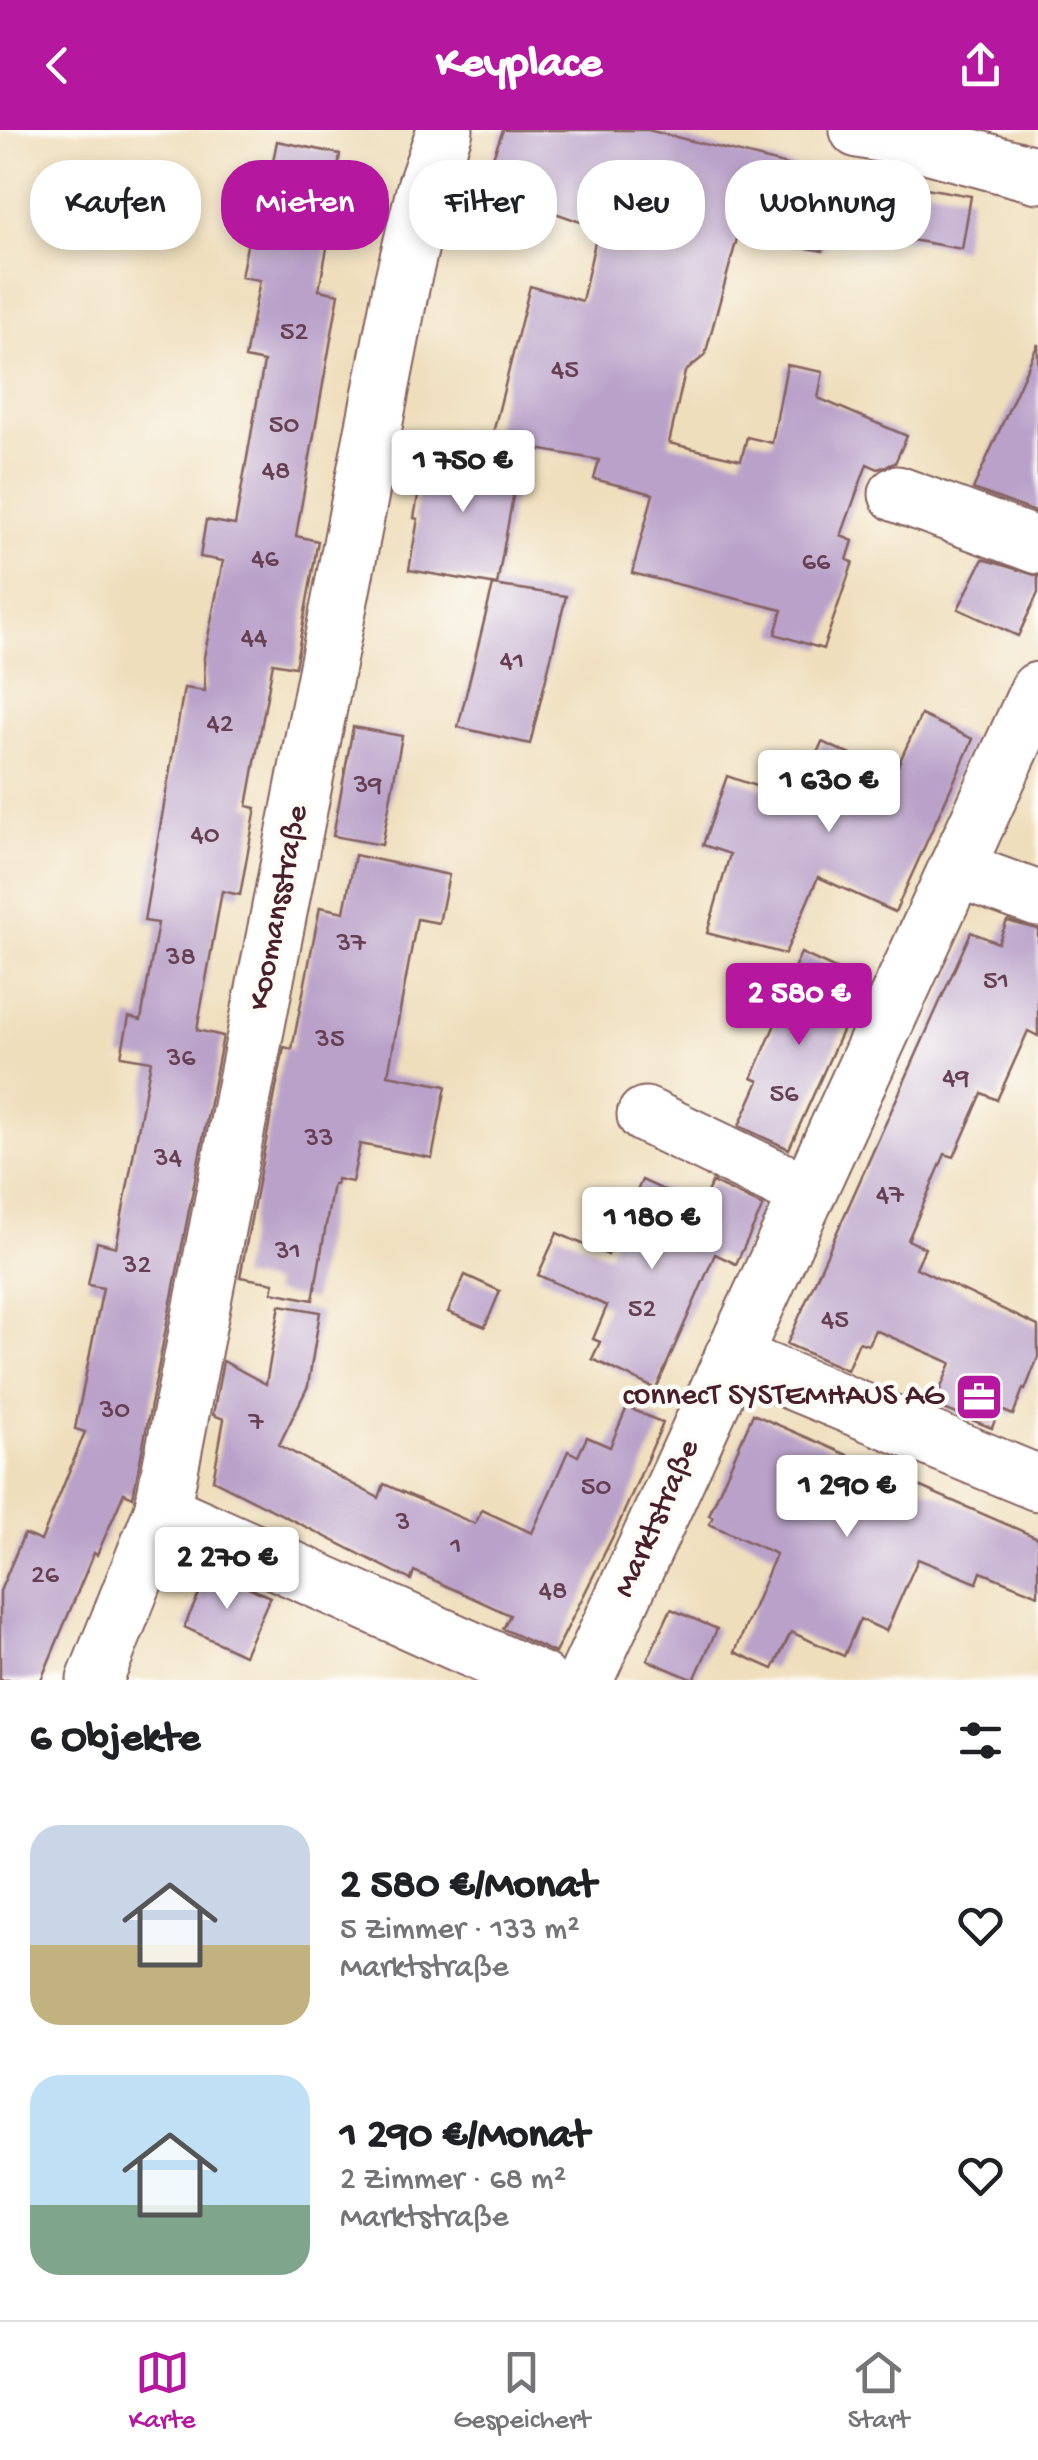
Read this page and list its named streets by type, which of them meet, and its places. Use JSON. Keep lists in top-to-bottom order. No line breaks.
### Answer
{"streets":{"street":["Koomansstraße","Marktstraße"]},"places":{"office":["connecT SYSTEMHAUS AG"]},"house_numbers":["52","45","50","48","46","66","44","41","42","39","40","37","38","51","35","36","49","56","33","34","47","31","32","52","45","30","7","50","3","1","26","48"],"page":{"header":"Keyplace","chip":["Kaufen","Mieten","Filter","Neu","Wohnung"],"price":["1 750 €","1 630 €","2 580 €","1 180 €","1 290 €","2 270 €"],"heading":"6 Objekte","list":[{"name":"2 580 €/Monat","note":"5 Zimmer · 133 m² · Marktstraße"},{"name":"1 290 €/Monat","note":"2 Zimmer · 68 m² · Marktstraße"}],"tabs":["Karte","Gespeichert","Start"]}}
